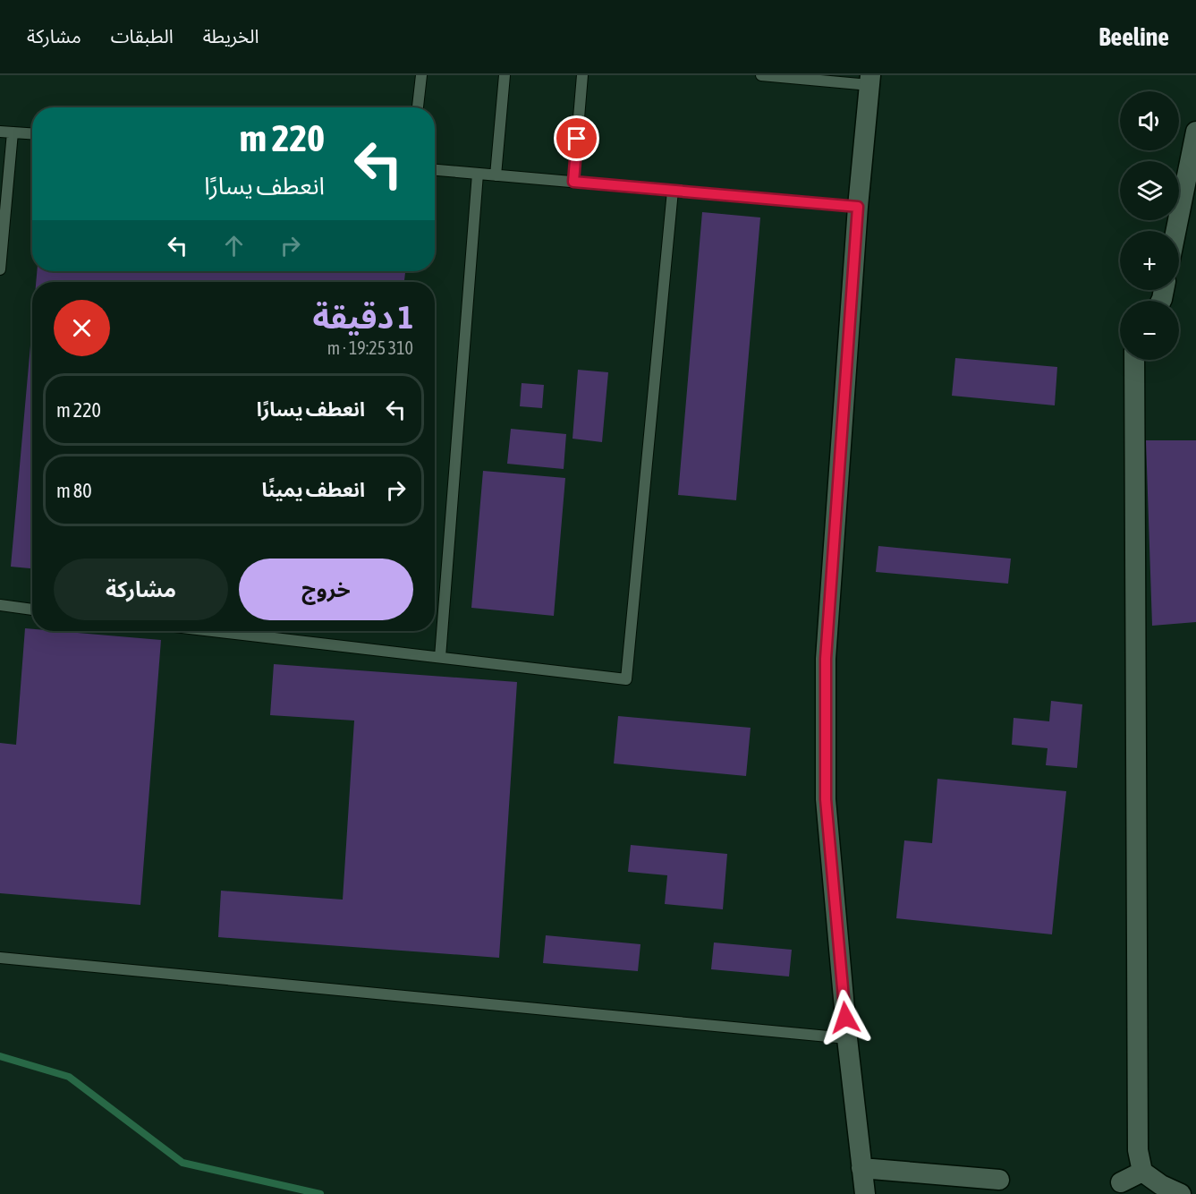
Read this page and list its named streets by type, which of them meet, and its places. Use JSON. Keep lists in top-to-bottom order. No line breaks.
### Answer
{"page":{"header":"Beeline","nav":["الخريطة","الطبقات","مشاركة"],"map_buttons":["+","−"],"turn":["220 m","انعطف يسارًا"],"heading":["1 دقيقة","310 m · 19:25"],"list":[{"name":"انعطف يسارًا","value":"220 m"},{"name":"انعطف يمينًا","value":"80 m"}],"buttons":["خروج","مشاركة"]}}
